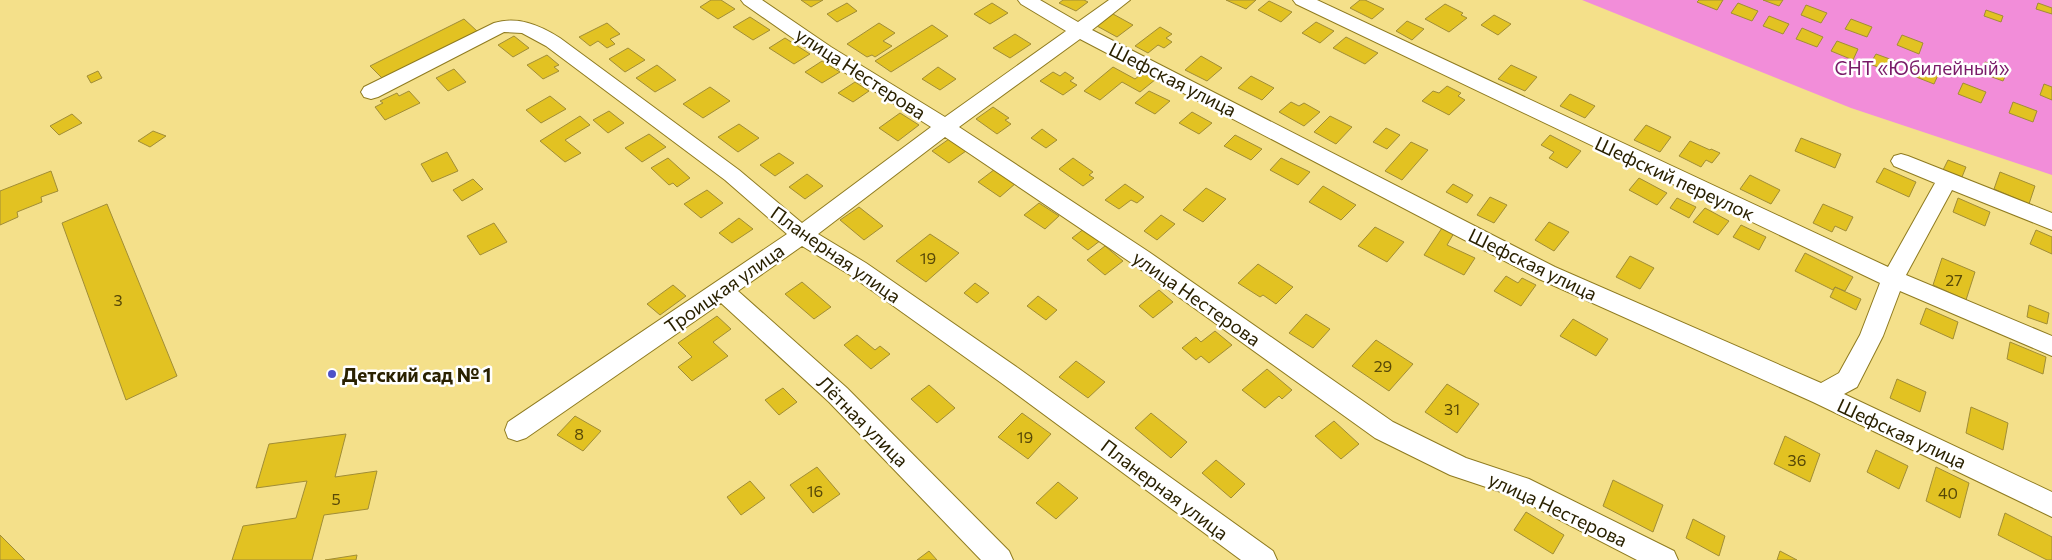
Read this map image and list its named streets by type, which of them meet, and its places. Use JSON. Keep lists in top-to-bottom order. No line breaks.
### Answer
{"streets":{"street":["улица Нестерова","Шефская улица","Шефский переулок","Планерная улица","Троицкая улица","Лётная улица"]},"crossings":[["улица Нестерова","Троицкая улица"],["Шефская улица","Троицкая улица"],["Планерная улица","Троицкая улица"],["Троицкая улица","Лётная улица"]],"parks":["СНТ «Юбилейный»"],"places":["Детский сад № 1"],"house_numbers":["19","27","3","29","31","8","19","36","16","40","5"]}
